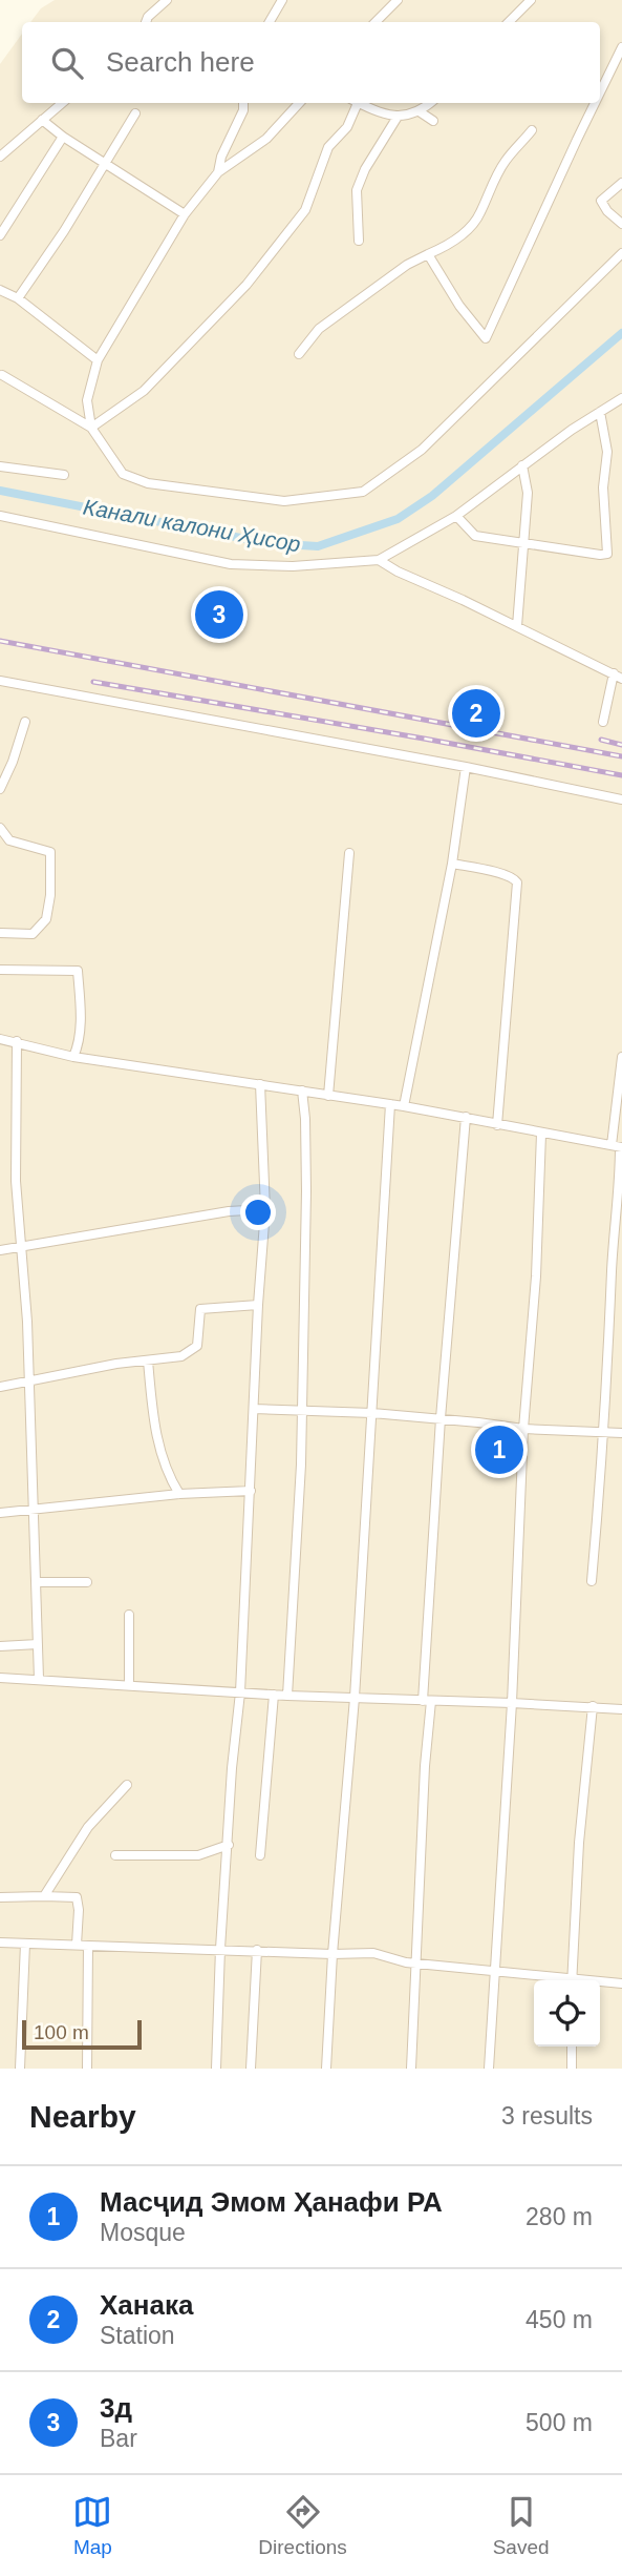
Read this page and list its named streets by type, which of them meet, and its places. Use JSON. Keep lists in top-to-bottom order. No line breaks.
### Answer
{"water":["Канали калони Ҳисор"],"scale_bar":"100 m","page":{"search":"Search here","pins":["3","2","1"],"scale":"100 m","heading":["Nearby","3 results"],"list":[{"mark":"1","name":"Масҷид Эмом Ҳанафи РА","note":"Mosque","value":"280 m"},{"mark":"2","name":"Ханака","note":"Station","value":"450 m"},{"mark":"3","name":"3д","note":"Bar","value":"500 m"}],"nav":["Map","Directions","Saved"]}}
